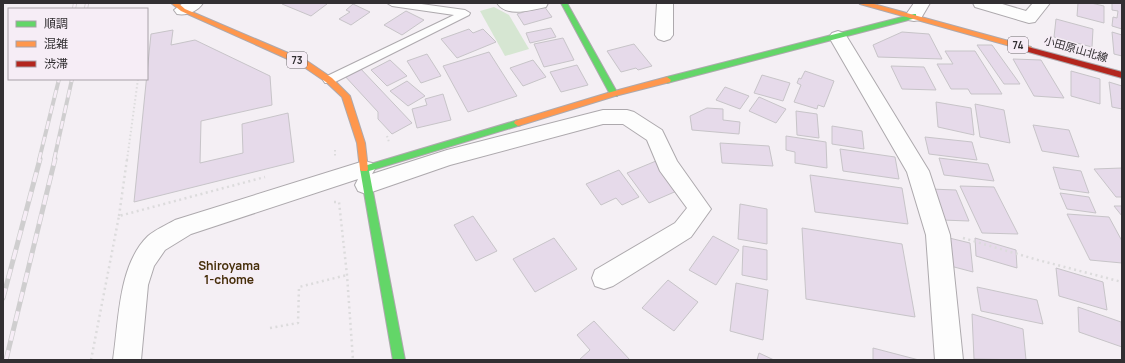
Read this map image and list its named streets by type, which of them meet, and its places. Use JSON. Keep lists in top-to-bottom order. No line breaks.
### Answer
{"streets":{"street":["74","小田原山北線","73"]},"districts":["Shiroyama 1-chome"],"legend":["順調","混雑","渋滞"]}
